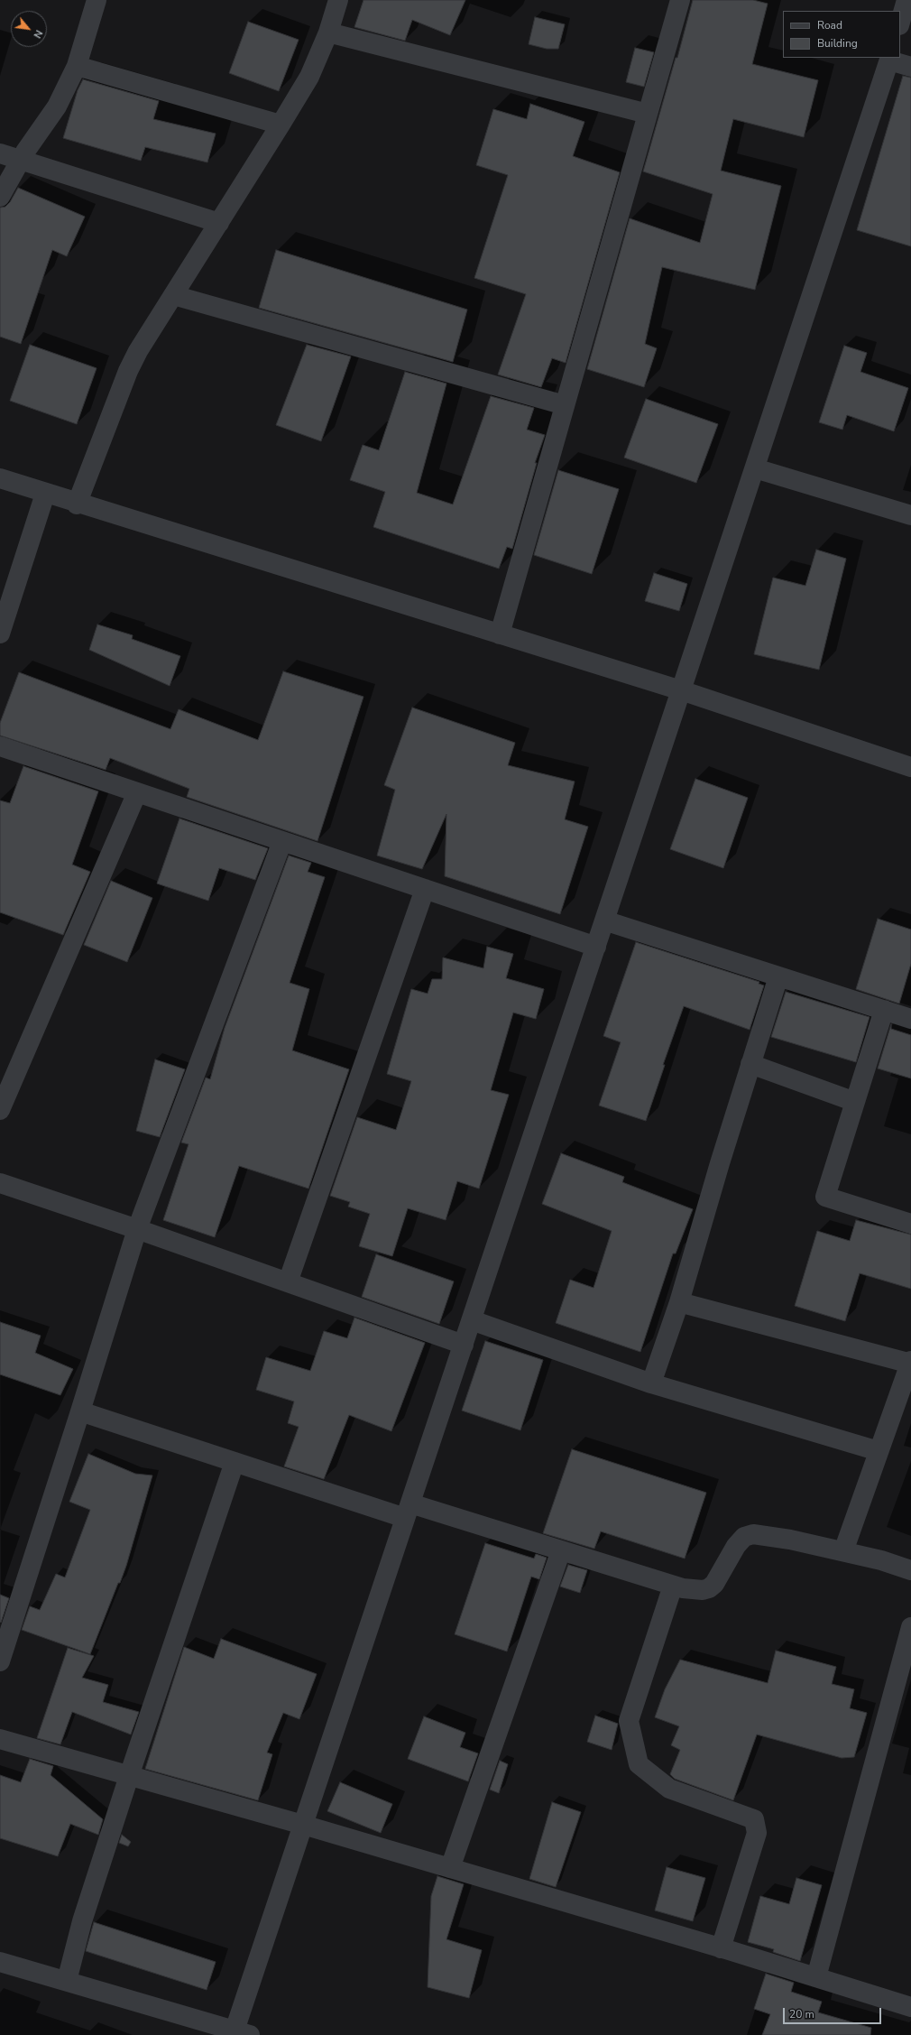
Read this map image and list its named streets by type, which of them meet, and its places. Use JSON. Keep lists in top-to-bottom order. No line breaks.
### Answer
{"legend":["Road","Building"],"scale_bar":"20 m","north":"bottom right"}
